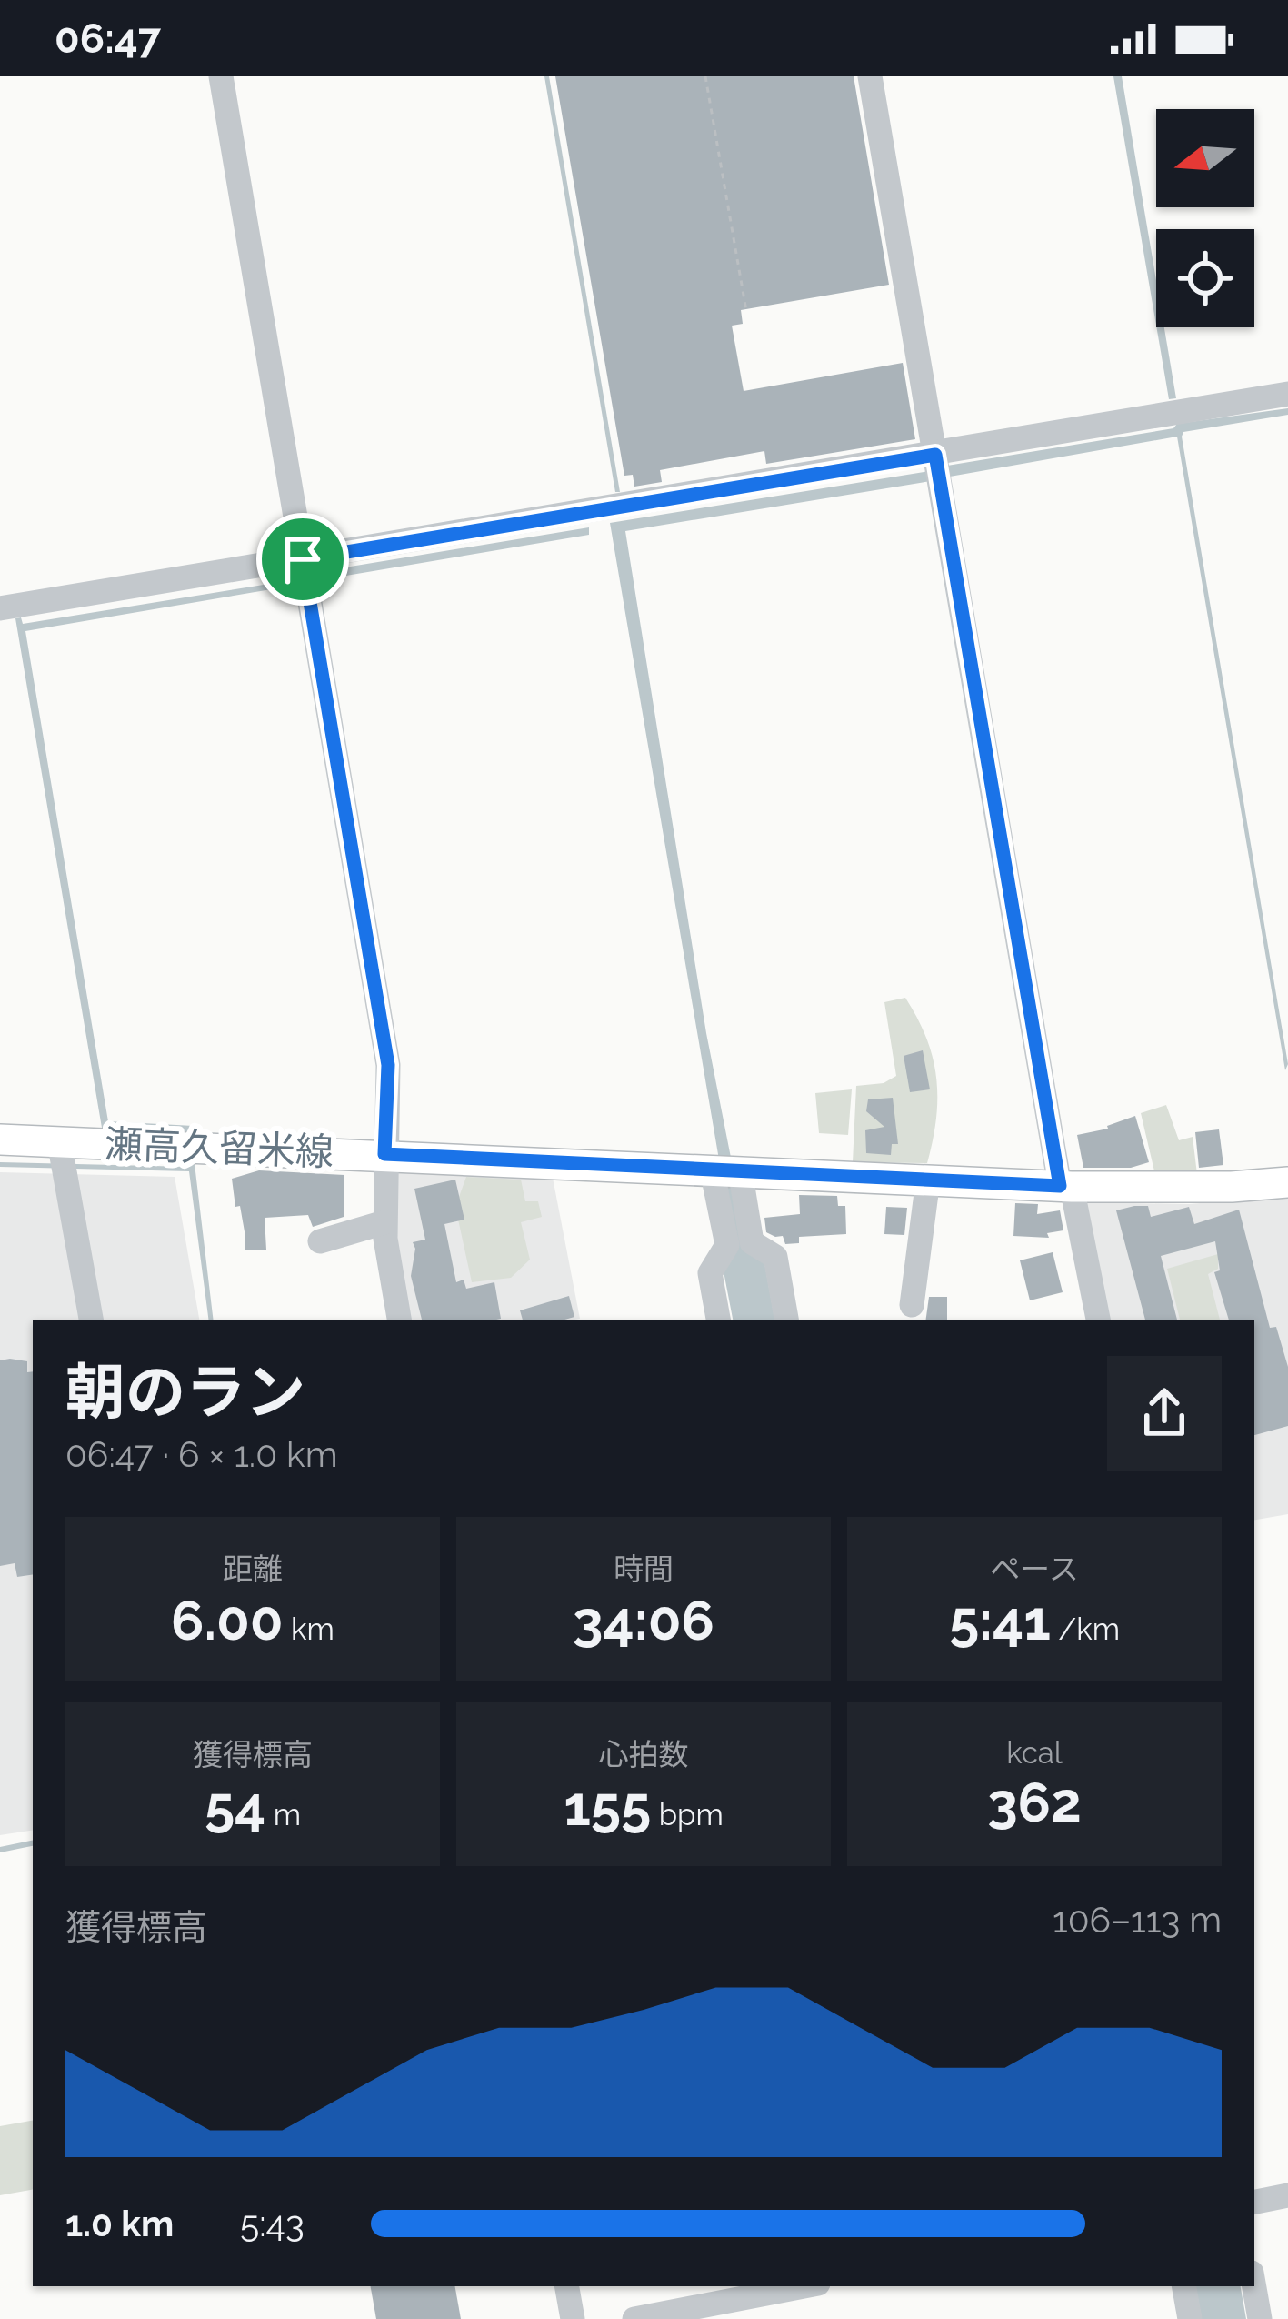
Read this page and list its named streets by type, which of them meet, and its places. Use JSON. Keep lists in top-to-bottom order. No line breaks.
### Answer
{"streets":{"main road":["瀬高久留米線"]},"north":"left","page":{"status":"06:47","heading":["朝のラン","06:47 · 6 × 1.0 km"],"stats":[["距離","6.00 km"],["時間","34:06"],["ペース","5:41 /km"],["獲得標高","54 m"],["心拍数","155 bpm"],["kcal","362"]],"chart":["獲得標高","106–113 m"],"list":[{"name":"1.0 km","note":"5:43"}]}}
